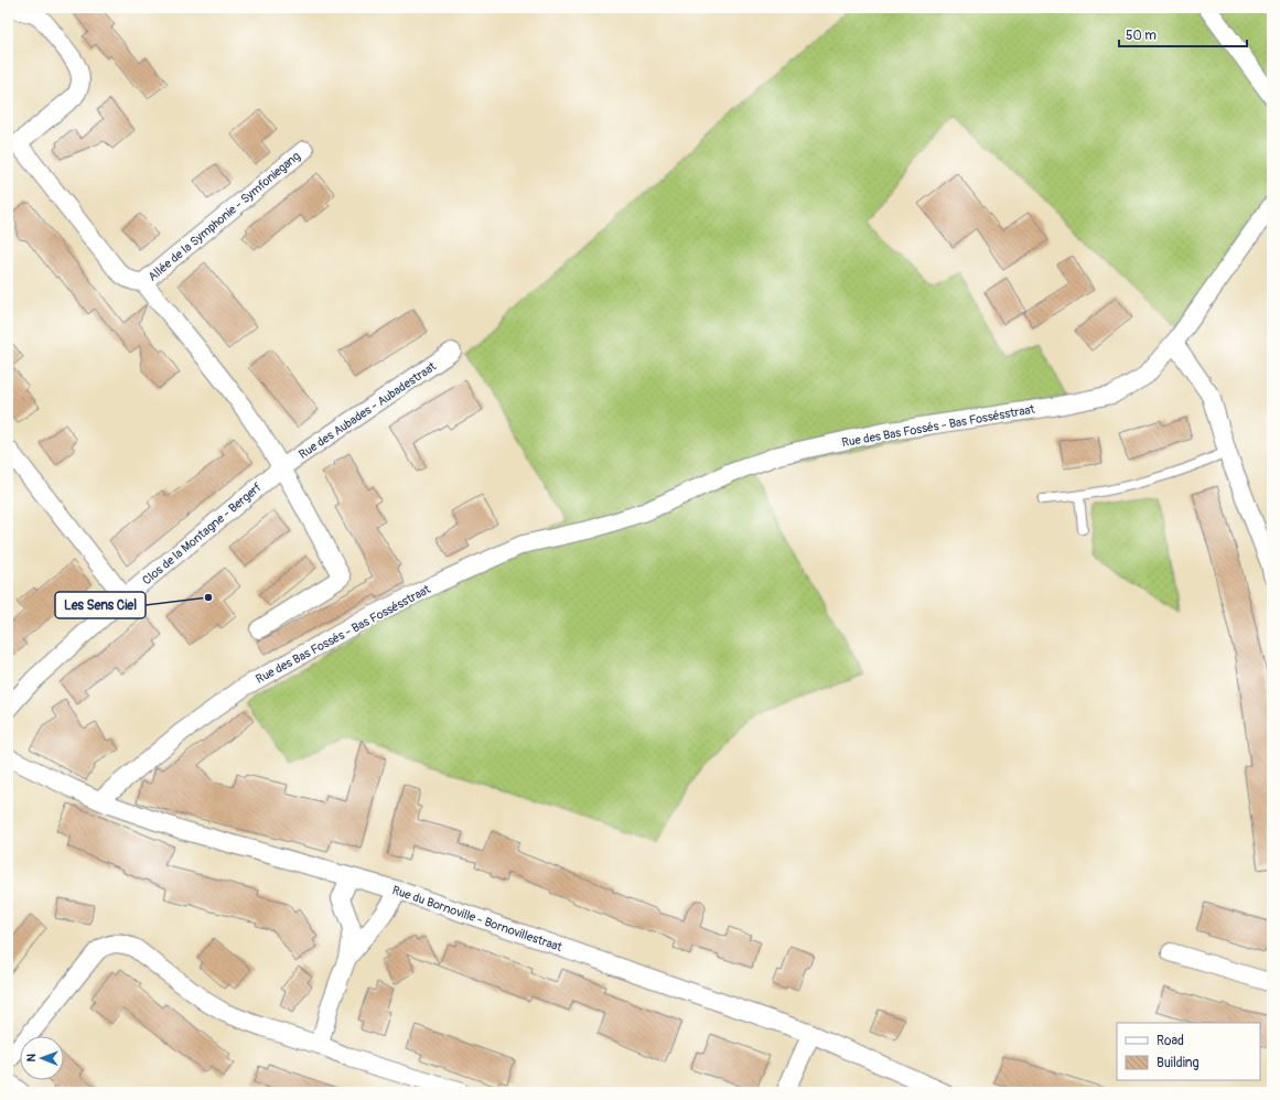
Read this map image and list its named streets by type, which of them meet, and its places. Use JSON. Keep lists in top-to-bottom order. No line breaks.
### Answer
{"streets":{"street":["Allée de la Symphonie - Symfoniegang","Rue des Aubades - Aubadestraat","Rue des Bas Fossés - Bas Fossésstraat","Clos de la Montagne - Bergerf","Rue du Bornoville - Bornovillestraat"]},"crossings":[["Rue des Aubades - Aubadestraat","Clos de la Montagne - Bergerf"],["Rue des Bas Fossés - Bas Fossésstraat","Rue du Bornoville - Bornovillestraat"]],"places":["Les Sens Ciel"],"legend":["Road","Building"],"scale_bar":"50 m","north":"left"}
